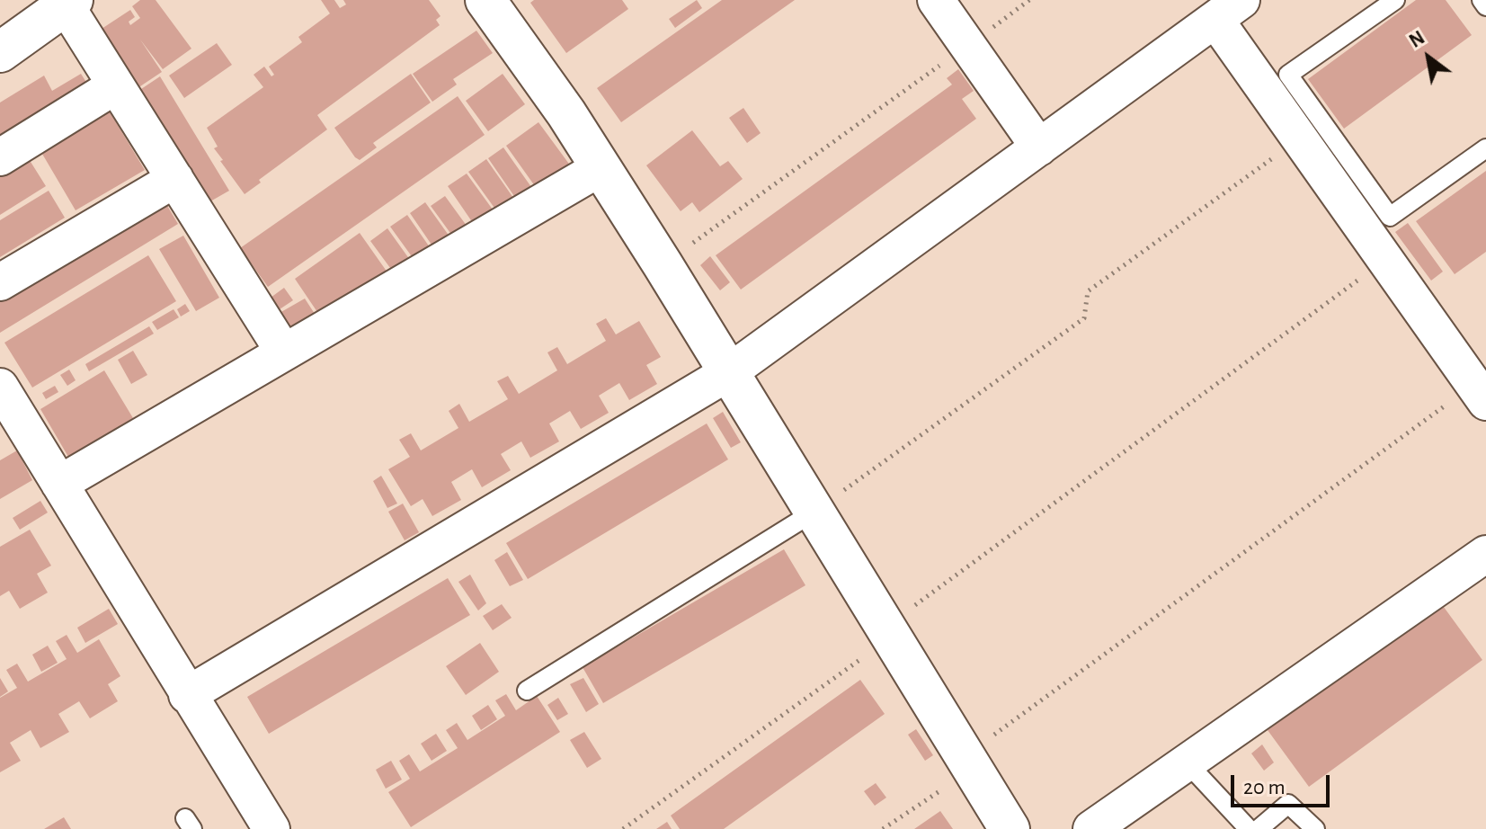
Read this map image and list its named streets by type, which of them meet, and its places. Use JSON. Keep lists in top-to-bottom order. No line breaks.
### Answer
{"scale_bar":"20 m","north":"top left"}
